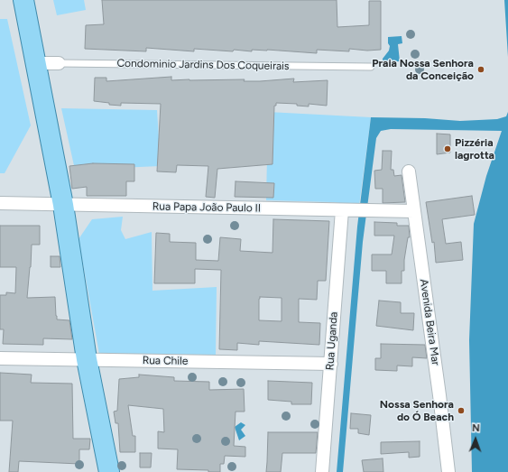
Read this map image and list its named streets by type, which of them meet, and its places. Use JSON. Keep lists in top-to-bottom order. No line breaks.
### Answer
{"streets":{"street":["Condominio Jardins Dos Coqueirais","Rua Papa João Paulo II","Avenida Beira Mar","Rua Uganda","Rua Chile"]},"crossings":[["Rua Papa João Paulo II","Avenida Beira Mar"],["Rua Papa João Paulo II","Rua Uganda"],["Rua Uganda","Rua Chile"]],"places":["Praia Nossa Senhora da Conceição","Pizzéria lagrotta","Nossa Senhora do Ó Beach"],"north":"top"}
